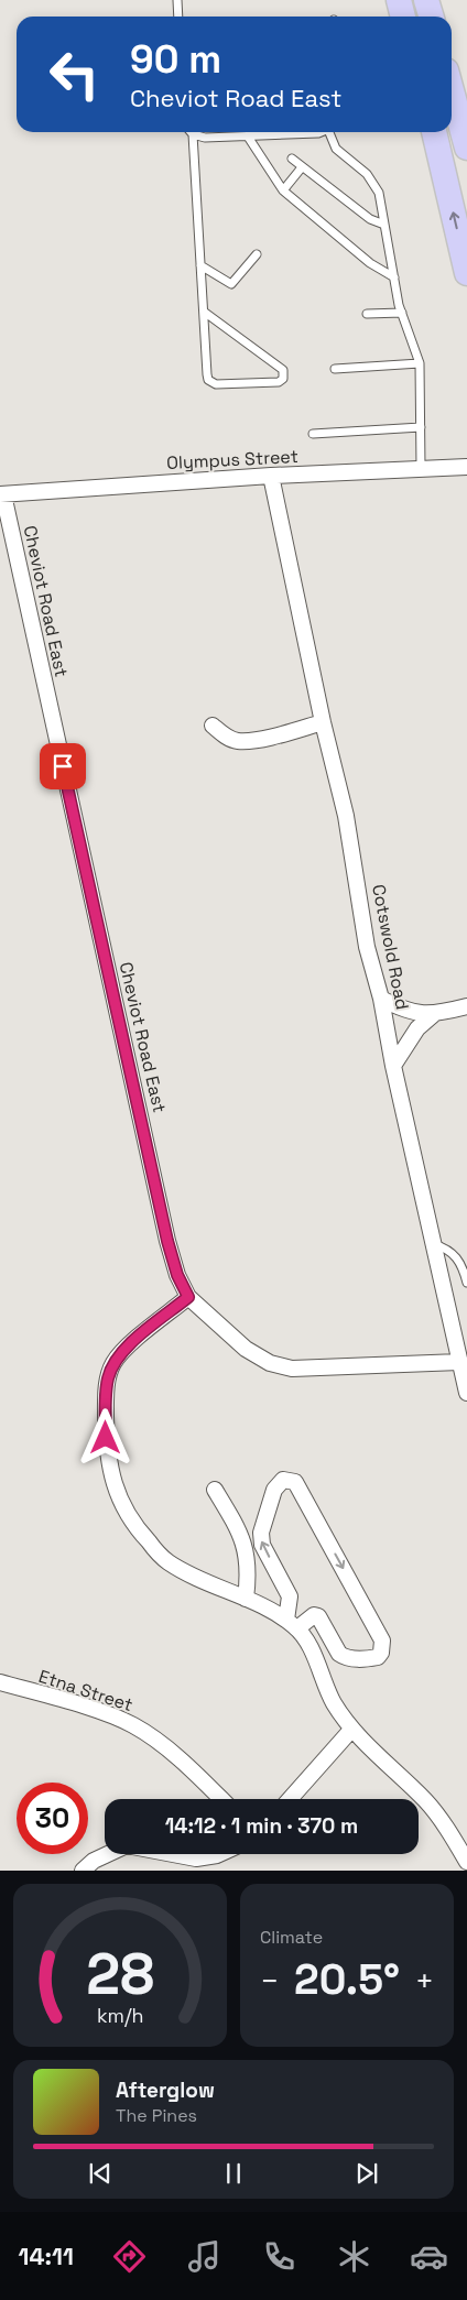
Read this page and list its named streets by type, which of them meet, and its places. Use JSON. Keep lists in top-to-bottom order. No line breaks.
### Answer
{"streets":{"street":["Olympus Street","Cheviot Road East","Cotswold Road","Etna Street"]},"crossings":[["Olympus Street","Cheviot Road East"],["Olympus Street","Cotswold Road"],["Cheviot Road East","Cotswold Road"]],"page":{"turn":["90 m","Cheviot Road East"],"limit":"30","trip":"14:12 · 1 min · 370 m","tile":"Climate","heat":["−","20.5°","+"],"song":["Afterglow","The Pines"],"tabs":"14:11","gauge":["28","km/h"]}}
